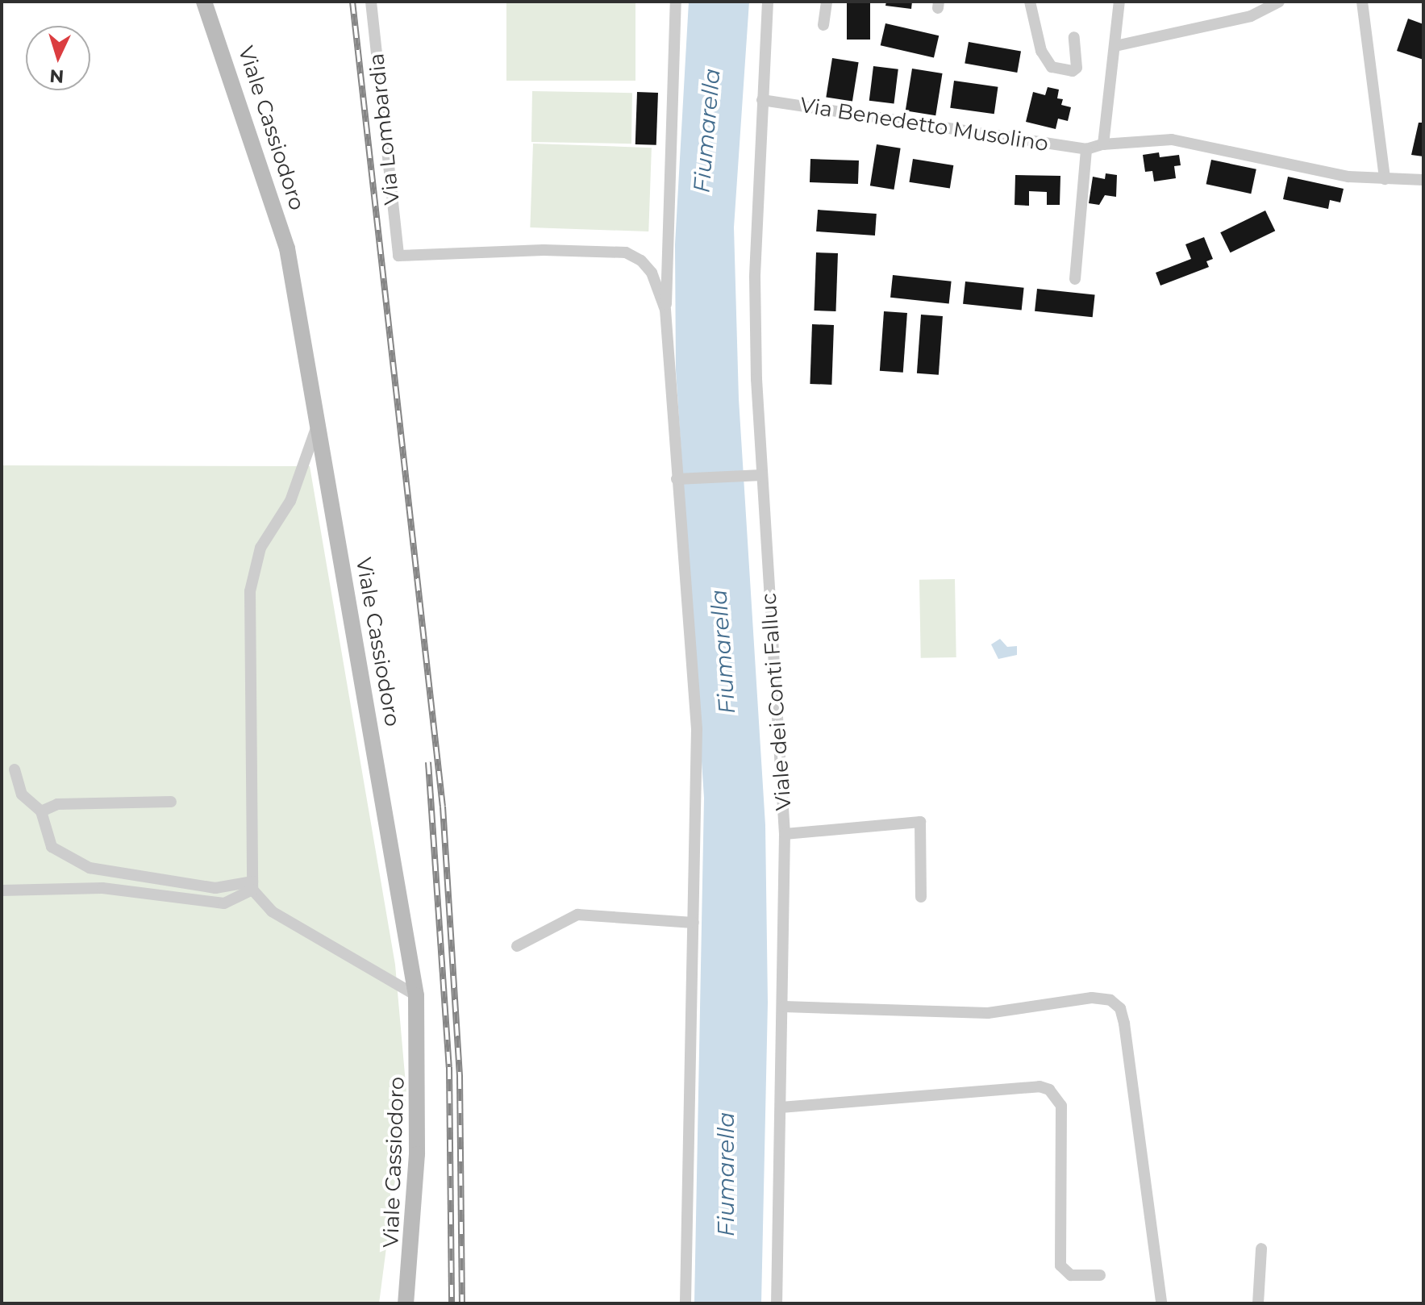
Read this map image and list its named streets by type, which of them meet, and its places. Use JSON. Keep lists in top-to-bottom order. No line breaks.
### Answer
{"streets":{"main road":["Viale Cassiodoro"],"street":["Via Benedetto Musolino","Via Lombardia","Viale dei Conti Falluc"]},"crossings":[["Via Benedetto Musolino","Viale dei Conti Falluc"]],"water":["Fiumarella"],"north":"bottom"}
